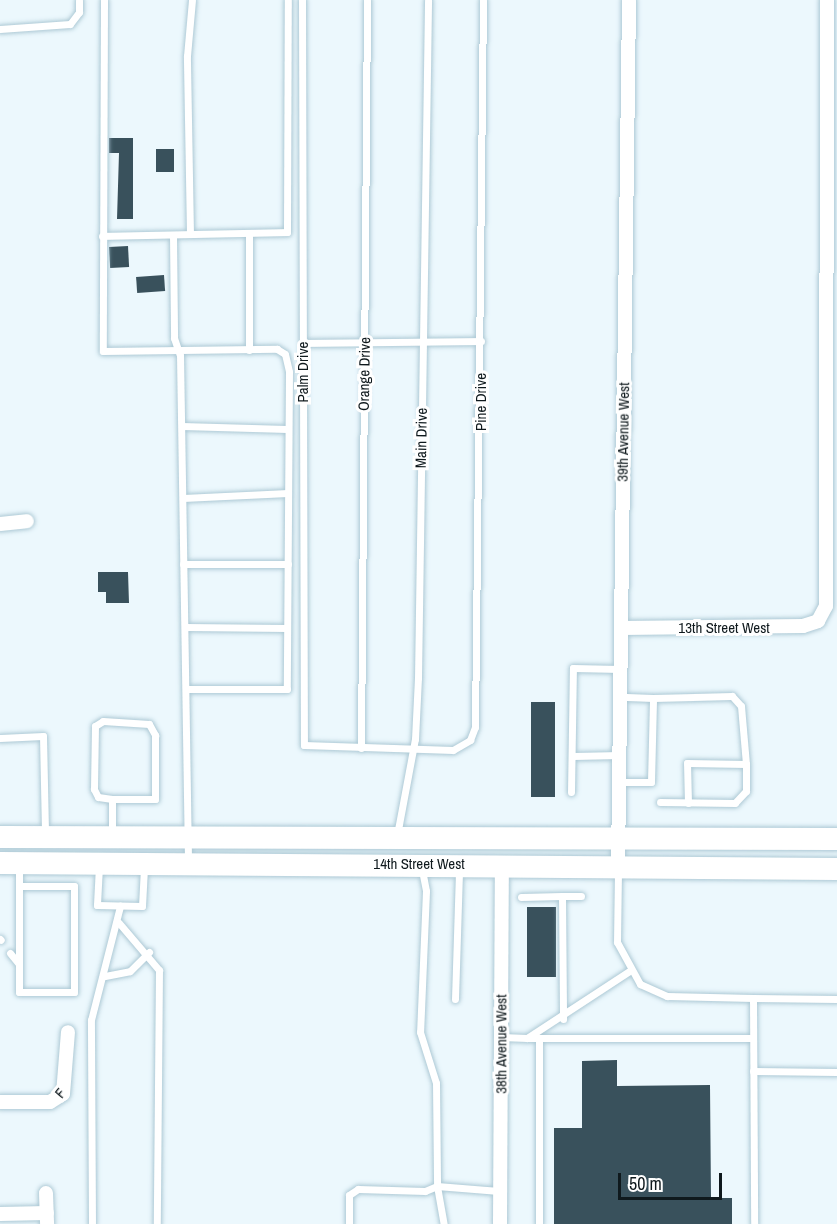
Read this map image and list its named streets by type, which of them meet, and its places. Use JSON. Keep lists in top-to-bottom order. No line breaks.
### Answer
{"streets":{"main road":["14th Street West"],"street":["39th Avenue West","13th Street West","38th Avenue West","F"],"lane":["Palm Drive","Orange Drive","Pine Drive","Main Drive"]},"crossings":[["Palm Drive","Pine Drive"],["Orange Drive","Pine Drive"],["Pine Drive","Main Drive"],["39th Avenue West","13th Street West"],["39th Avenue West","14th Street West"],["Main Drive","14th Street West"],["14th Street West","38th Avenue West"]],"scale_bar":"50 m"}
